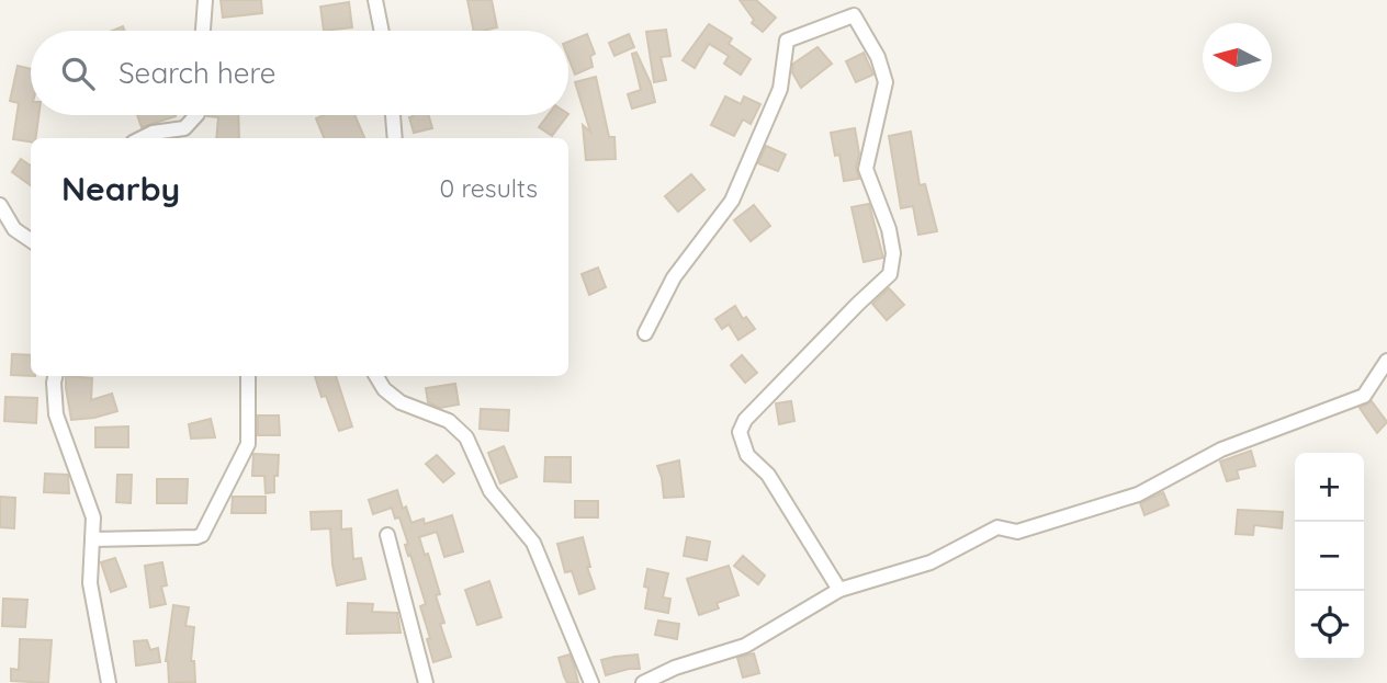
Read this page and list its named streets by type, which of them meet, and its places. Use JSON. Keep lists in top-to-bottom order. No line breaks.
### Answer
{"north":"left","page":{"search":"Search here","heading":["Nearby","0 results"],"map_buttons":["+","−"]}}
